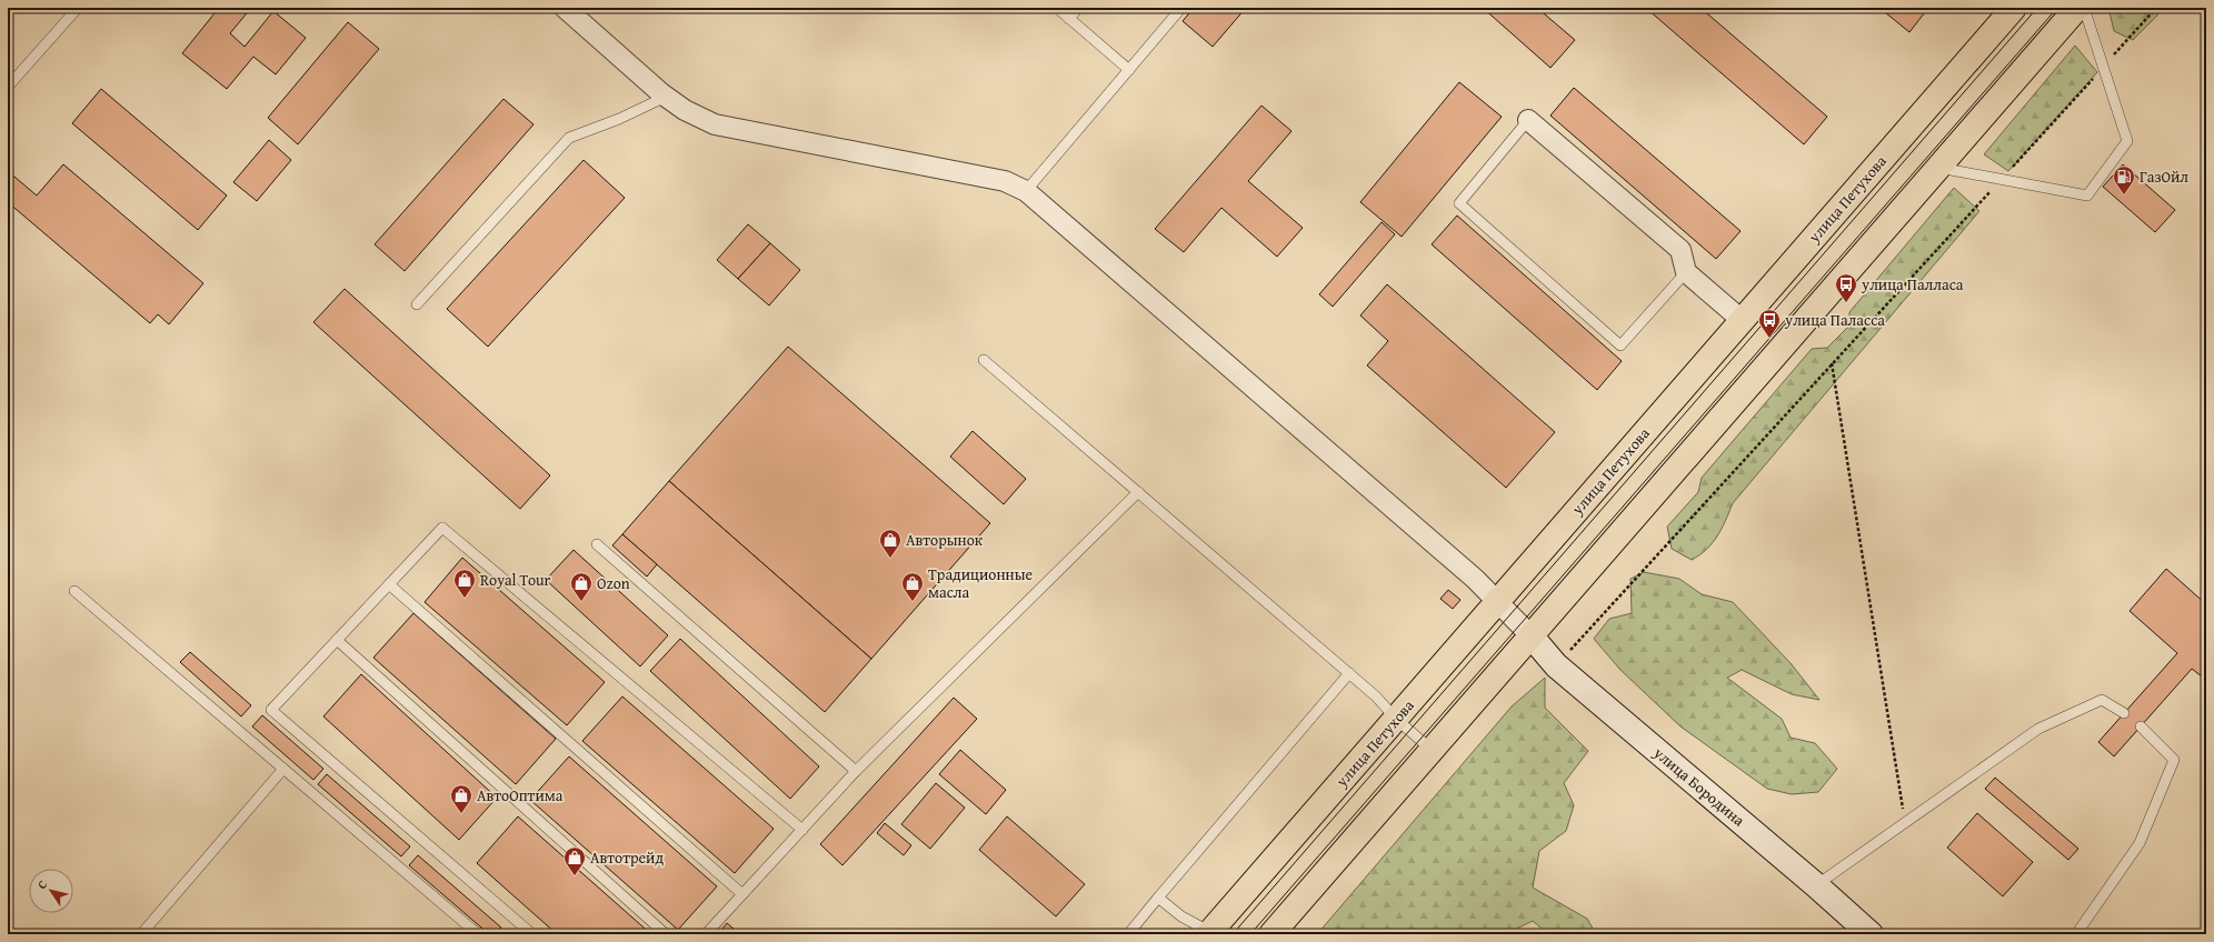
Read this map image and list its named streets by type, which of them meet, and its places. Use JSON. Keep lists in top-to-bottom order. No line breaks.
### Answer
{"streets":{"highway":["улица Петухова"],"main road":["улица Бородина"]},"places":{"fuel station":["ГазОйл"],"bus stop":["улица Палласа","улица Паласса"],"shop":["Авторынок","Royal Tour","Ozon","Традиционные масла","АвтоОптима","Автотрейд"]},"north":"top left"}
